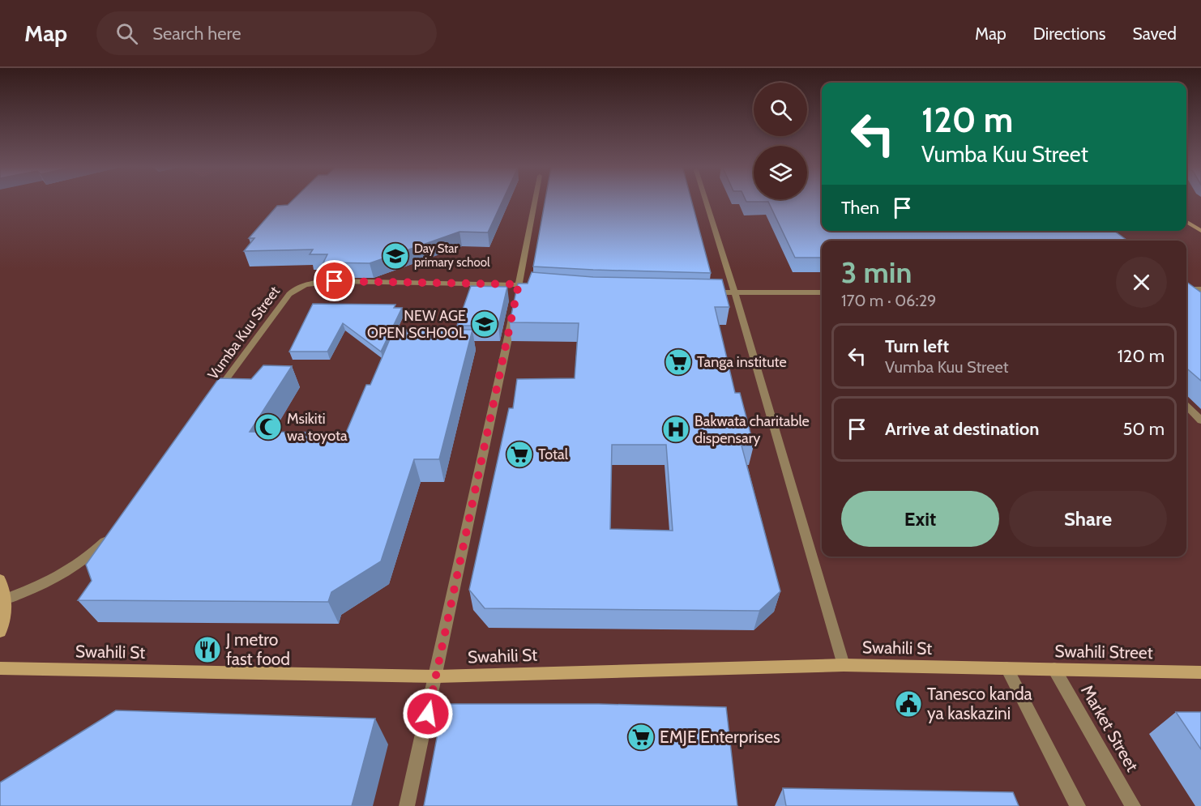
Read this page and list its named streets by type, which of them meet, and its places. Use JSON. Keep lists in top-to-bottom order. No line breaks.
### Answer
{"streets":{"street":["Vumba Kuu Street","Swahili St","Swahili Street","Market Street"]},"crossings":[["Swahili St","Swahili Street"],["Swahili Street","Market Street"]],"places":{"school or university":["Day Star primary school","NEW AGE OPEN SCHOOL"],"supermarket":["Tanga institute","Total","EMJE Enterprises"],"mosque":["Msikiti wa toyota"],"hospital":["Bakwata charitable dispensary"],"restaurant":["J metro fast food"],"public building":["Tanesco kanda ya kaskazini"]},"page":{"header":"Map","search":"Search here","nav":["Map","Directions","Saved"],"turn":["120 m","Vumba Kuu Street"],"then":"Then","heading":["3 min","170 m · 06:29"],"list":[{"name":"Turn left","note":"Vumba Kuu Street","value":"120 m"},{"name":"Arrive at destination","value":"50 m"}],"buttons":["Exit","Share"]}}
